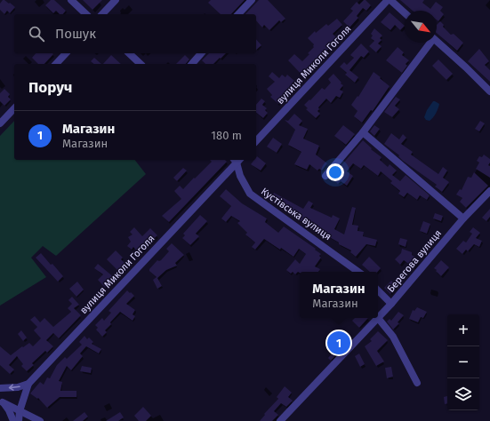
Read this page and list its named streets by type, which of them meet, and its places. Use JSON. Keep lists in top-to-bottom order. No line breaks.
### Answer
{"streets":{"street":["вулиця Миколи Гоголя","Кустівська вулиця","Берегова вулиця"]},"crossings":[["вулиця Миколи Гоголя","Кустівська вулиця"]],"north":"bottom right","page":{"search":"Пошук","heading":"Поруч","list":[{"mark":"1","name":"Магазин","note":"Магазин","value":"180 m"}],"popup":["Магазин","Магазин"],"map_buttons":["+","−"],"pins":"1"}}
